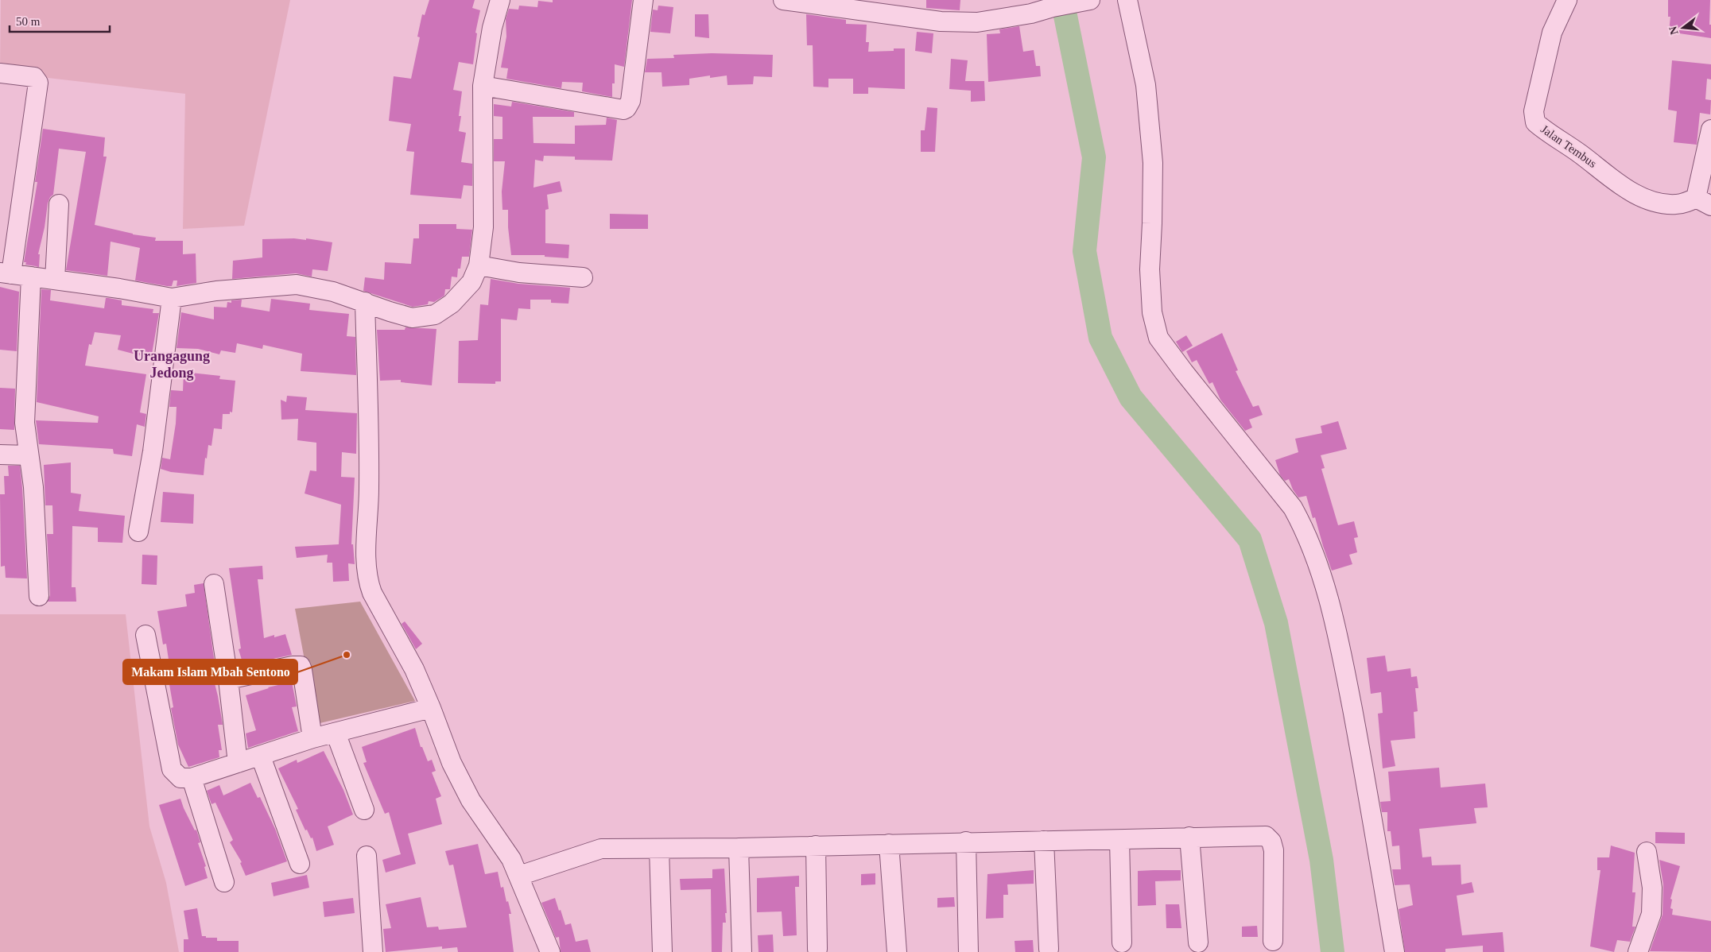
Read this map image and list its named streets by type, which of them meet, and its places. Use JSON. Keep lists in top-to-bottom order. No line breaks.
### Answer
{"streets":{"street":["Jalan Tembus"]},"districts":["Urangagung Jedong"],"places":["Makam Islam Mbah Sentono"],"scale_bar":"50 m","north":"left"}
